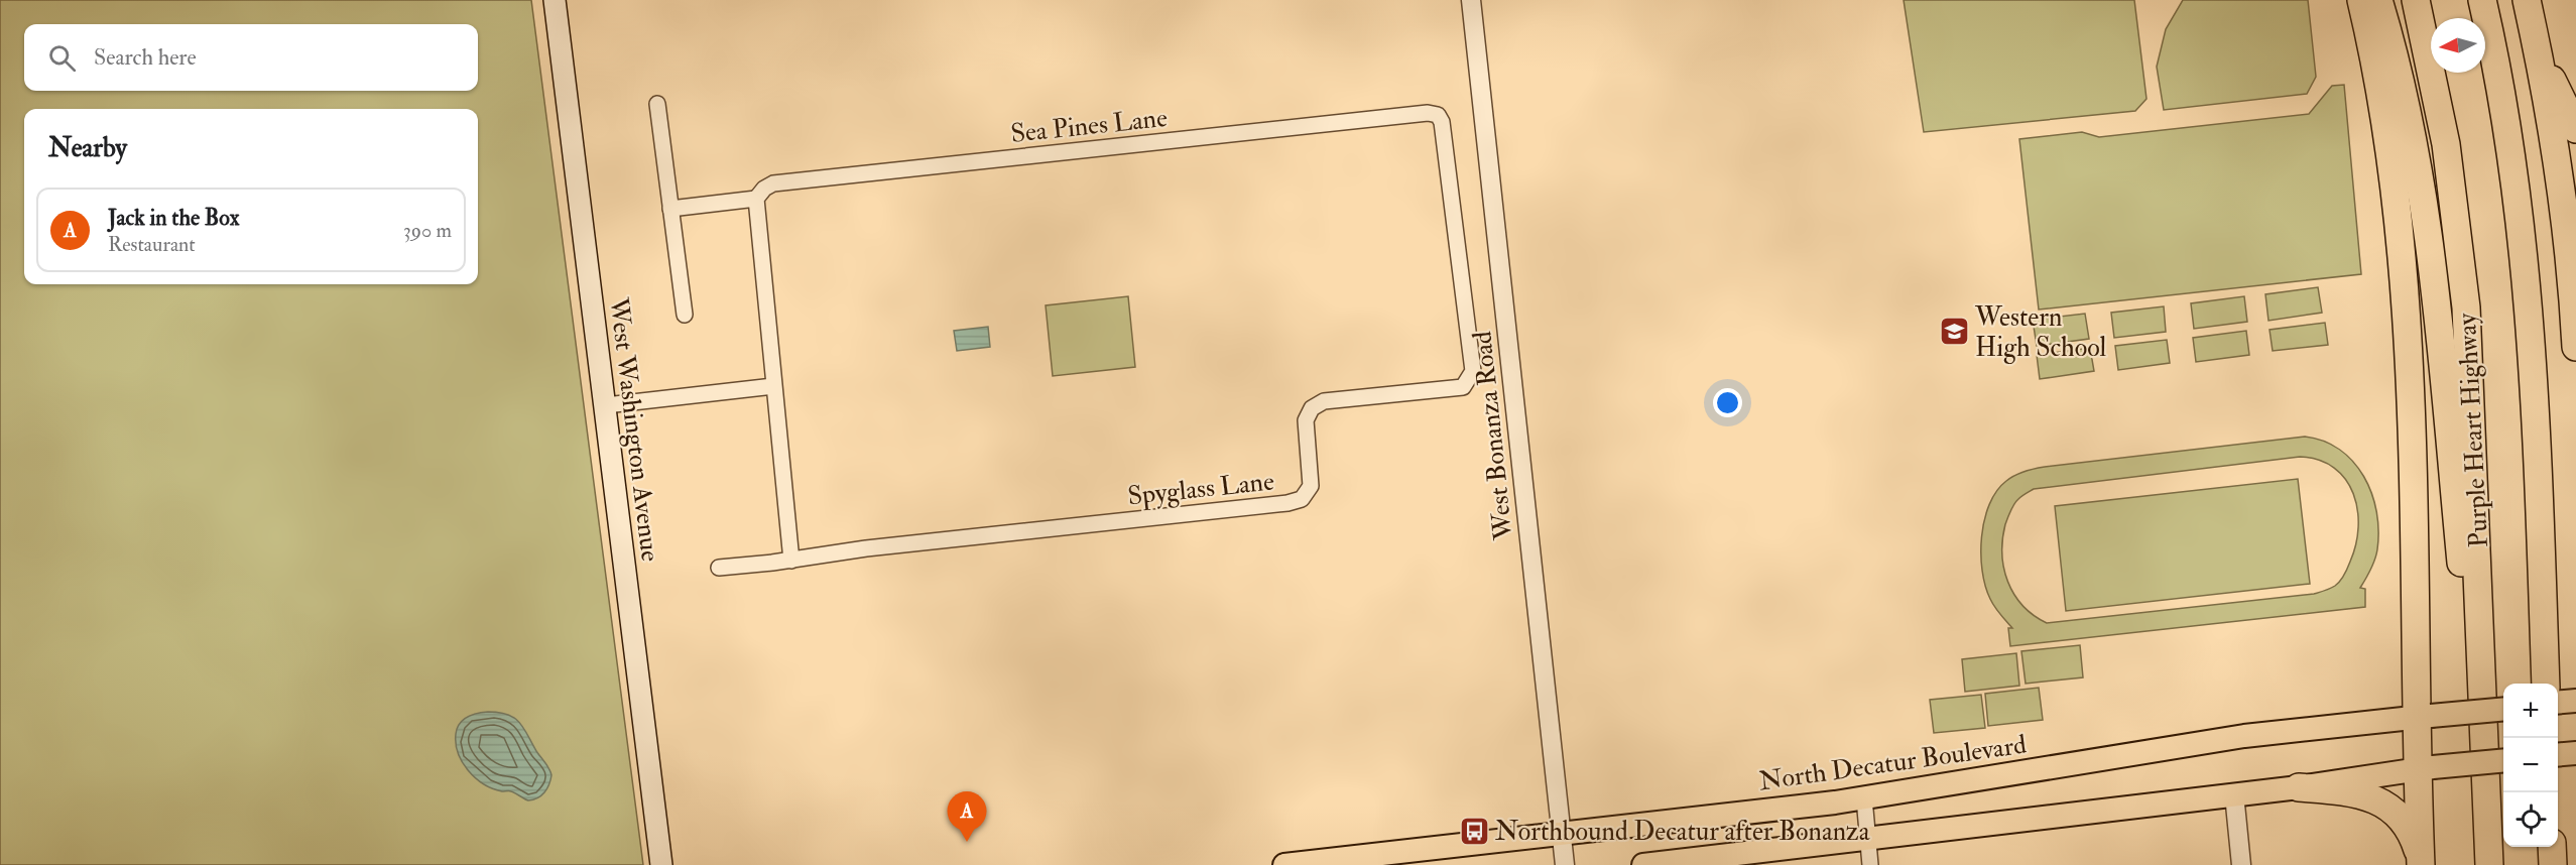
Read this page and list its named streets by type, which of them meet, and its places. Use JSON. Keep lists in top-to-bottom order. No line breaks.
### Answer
{"streets":{"highway":["Purple Heart Highway"],"main road":["West Washington Avenue","North Decatur Boulevard"],"street":["Sea Pines Lane","West Bonanza Road","Spyglass Lane"]},"crossings":[["Sea Pines Lane","Spyglass Lane"],["West Bonanza Road","North Decatur Boulevard"]],"places":{"school or university":["Western High School"],"bus stop":["Northbound Decatur after Bonanza"]},"north":"left","page":{"search":"Search here","heading":"Nearby","list":[{"mark":"A","name":"Jack in the Box","note":"Restaurant","value":"390 m"}],"map_buttons":["+","−"],"pins":"A"}}
